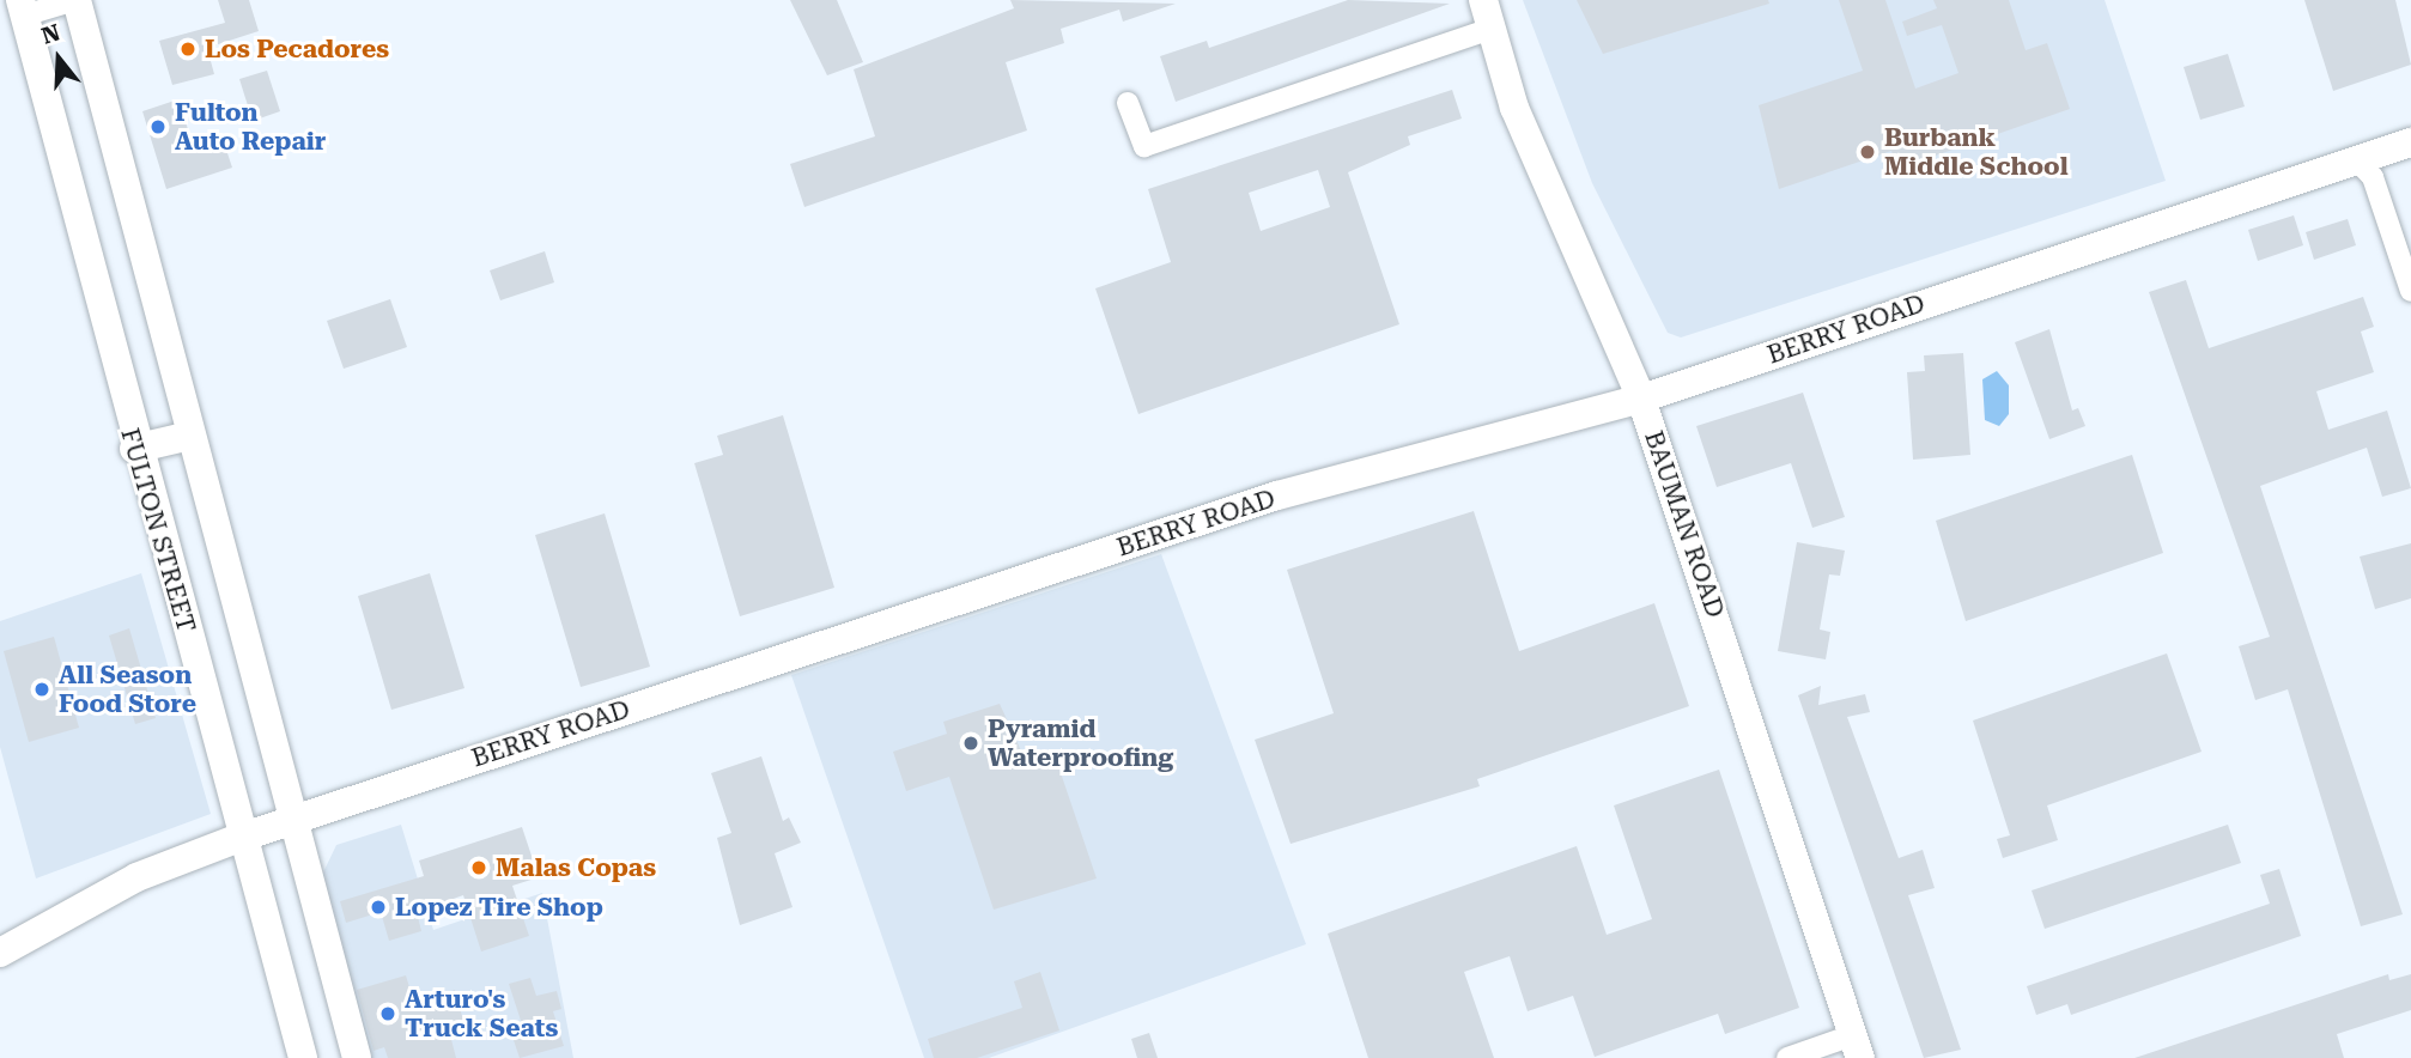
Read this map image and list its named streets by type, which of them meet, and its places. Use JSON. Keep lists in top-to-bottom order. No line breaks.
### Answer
{"streets":{"street":["BERRY ROAD","BAUMAN ROAD","FULTON STREET"]},"crossings":[["BERRY ROAD","BAUMAN ROAD"],["BERRY ROAD","FULTON STREET"]],"places":["Los Pecadores","Fulton Auto Repair","Burbank Middle School","All Season Food Store","Pyramid Waterproofing","Malas Copas","Lopez Tire Shop","Arturo's Truck Seats"],"north":"top"}
